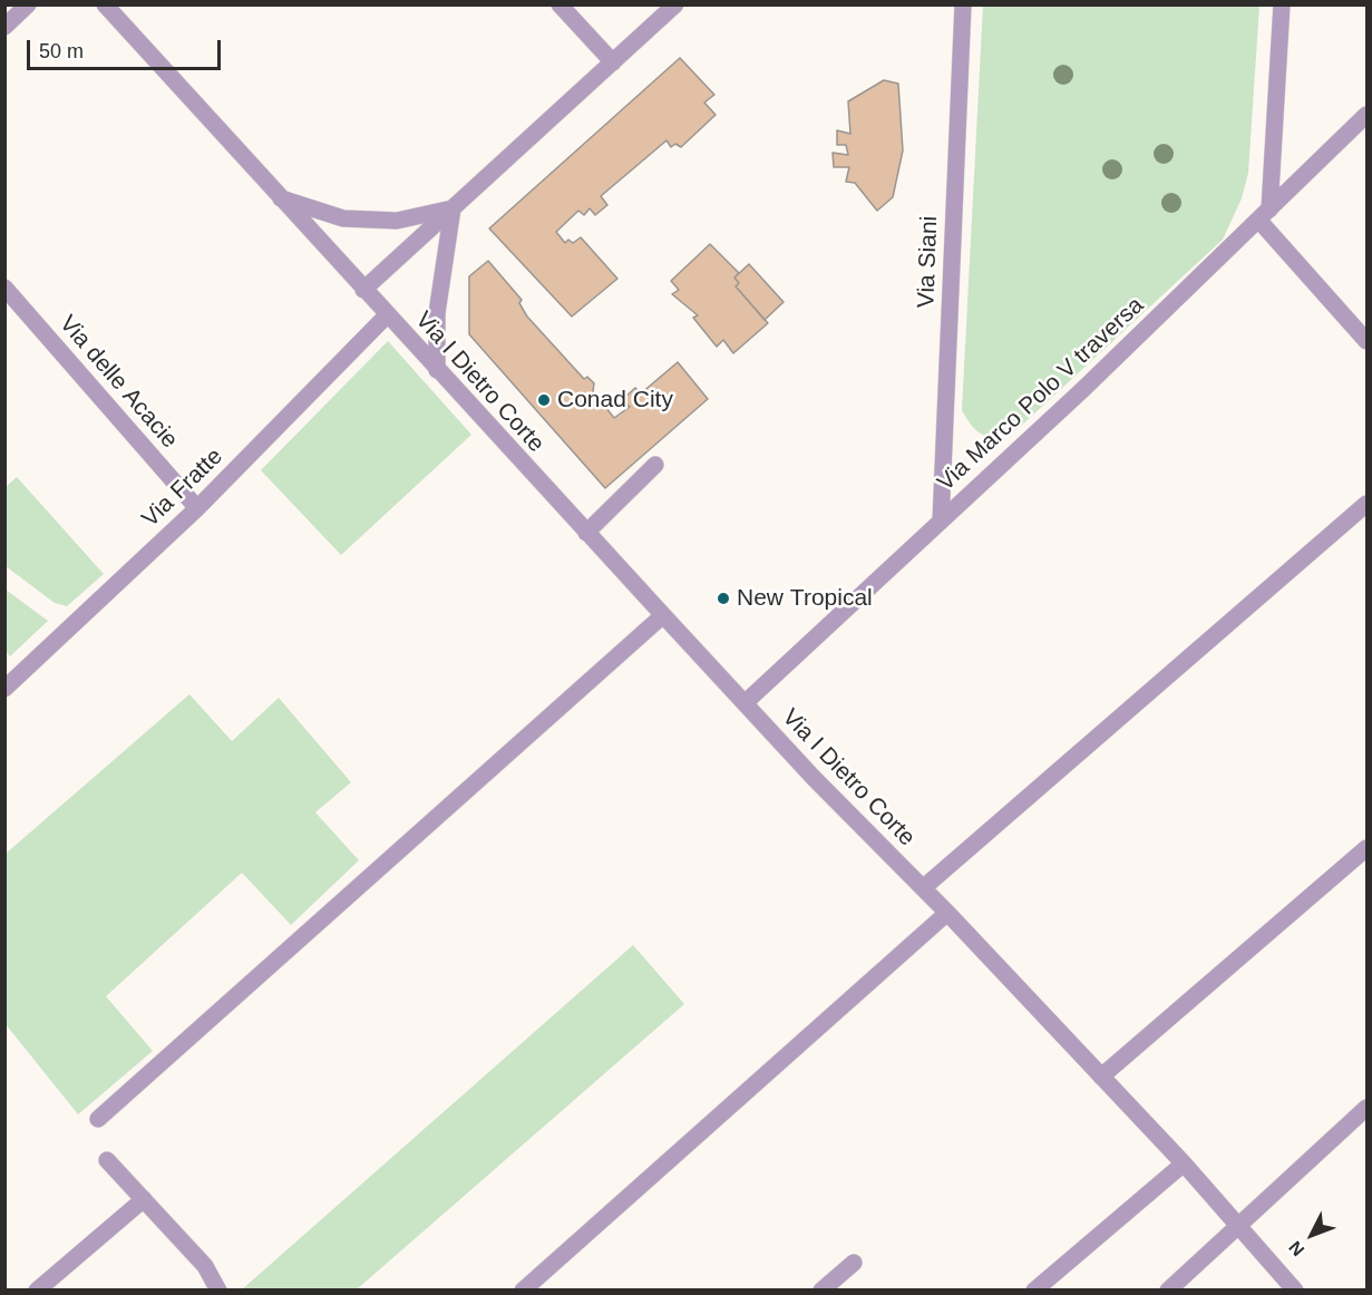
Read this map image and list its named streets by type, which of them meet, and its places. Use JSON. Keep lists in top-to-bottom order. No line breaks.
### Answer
{"streets":{"street":["Via Siani","Via delle Acacie","Via I Dietro Corte","Via Marco Polo V traversa","Via Fratte"]},"crossings":[["Via Siani","Via Marco Polo V traversa"],["Via delle Acacie","Via Fratte"],["Via I Dietro Corte","Via Marco Polo V traversa"],["Via I Dietro Corte","Via Fratte"]],"places":["Conad City","New Tropical"],"scale_bar":"50 m","north":"bottom left"}
